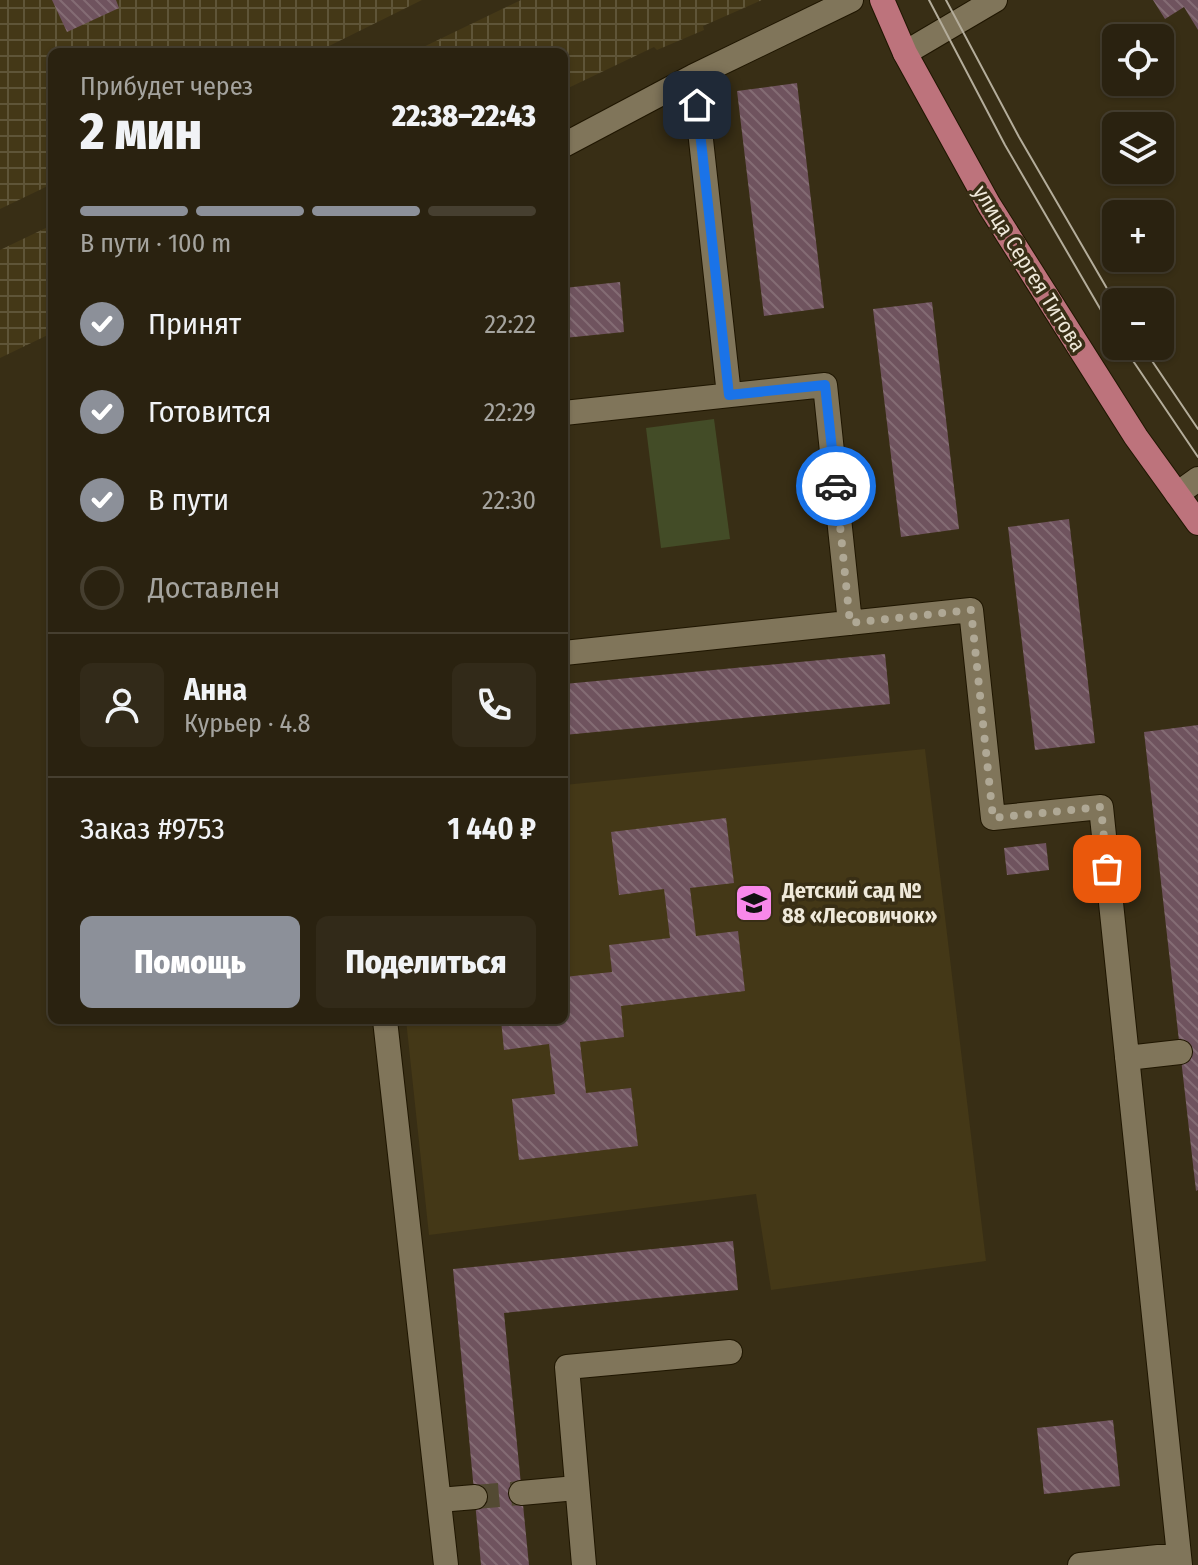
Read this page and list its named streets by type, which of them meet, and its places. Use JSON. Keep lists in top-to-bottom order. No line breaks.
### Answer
{"streets":{"main road":["улица Сергея Титова"]},"places":{"school or university":["Детский сад № 88 «Лесовичок»"]},"page":{"map_buttons":["+","−"],"heading":["2 мин","Прибудет через","22:38–22:43"],"panel":["Анна","Курьер · 4.8","Заказ #9753","1 440 ₽"],"bar":"В пути · 100 m","list":[["Принят","22:22"],["Готовится","22:29"],["В пути","22:30"],"Доставлен"],"buttons":["Помощь","Поделиться"]}}
